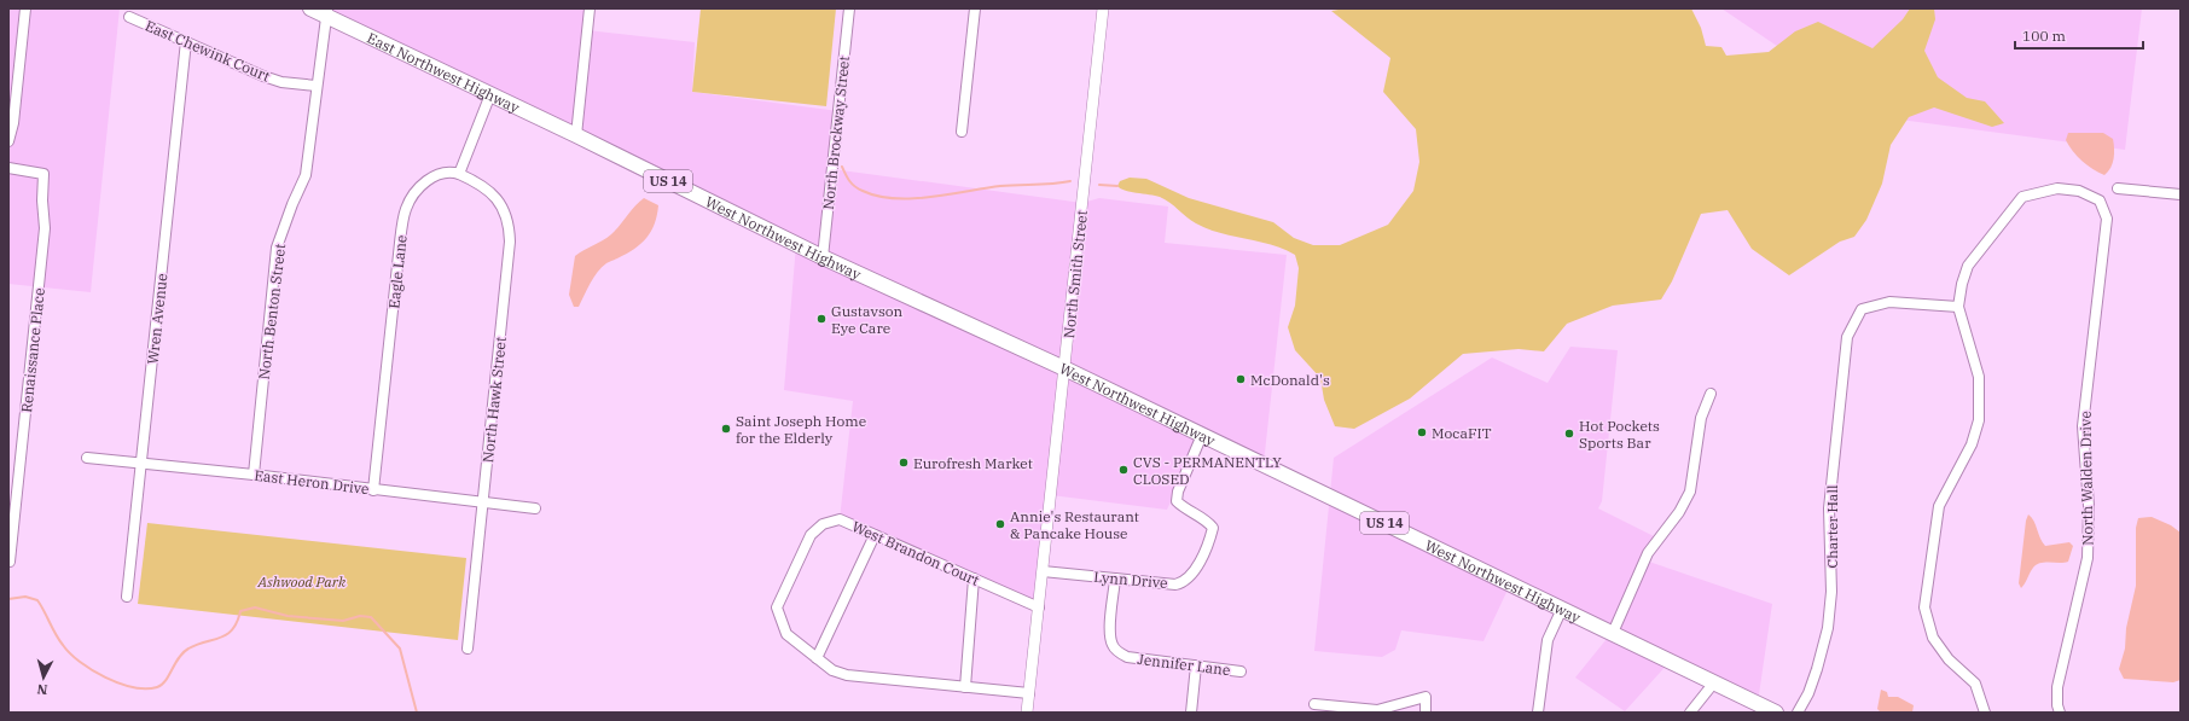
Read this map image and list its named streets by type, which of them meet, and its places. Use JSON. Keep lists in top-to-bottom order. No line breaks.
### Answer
{"streets":{"main road":["East Northwest Highway","US 14","West Northwest Highway"],"street":["East Chewink Court","North Brockway Street","Eagle Lane","North Smith Street","North Benton Street","Wren Avenue","Renaissance Place","North Hawk Street","North Walden Drive","East Heron Drive","Charter Hall","West Brandon Court","Lynn Drive","Jennifer Lane"]},"crossings":[["East Chewink Court","North Benton Street"],["East Chewink Court","Wren Avenue"],["East Northwest Highway","West Northwest Highway"],["East Northwest Highway","North Benton Street"],["North Brockway Street","West Northwest Highway"],["West Northwest Highway","North Smith Street"],["West Northwest Highway","Lynn Drive"],["Eagle Lane","North Hawk Street"],["Eagle Lane","East Heron Drive"],["North Smith Street","West Brandon Court"],["North Smith Street","Lynn Drive"],["North Benton Street","East Heron Drive"],["Wren Avenue","East Heron Drive"],["North Hawk Street","East Heron Drive"],["North Walden Drive","Charter Hall"],["Lynn Drive","Jennifer Lane"]],"parks":["Ashwood Park"],"places":["Gustavson Eye Care","McDonald's","Saint Joseph Home for the Elderly","MocaFIT","Hot Pockets Sports Bar","Eurofresh Market","CVS - PERMANENTLY CLOSED","Annie's Restaurant & Pancake House"],"scale_bar":"100 m","north":"bottom"}
